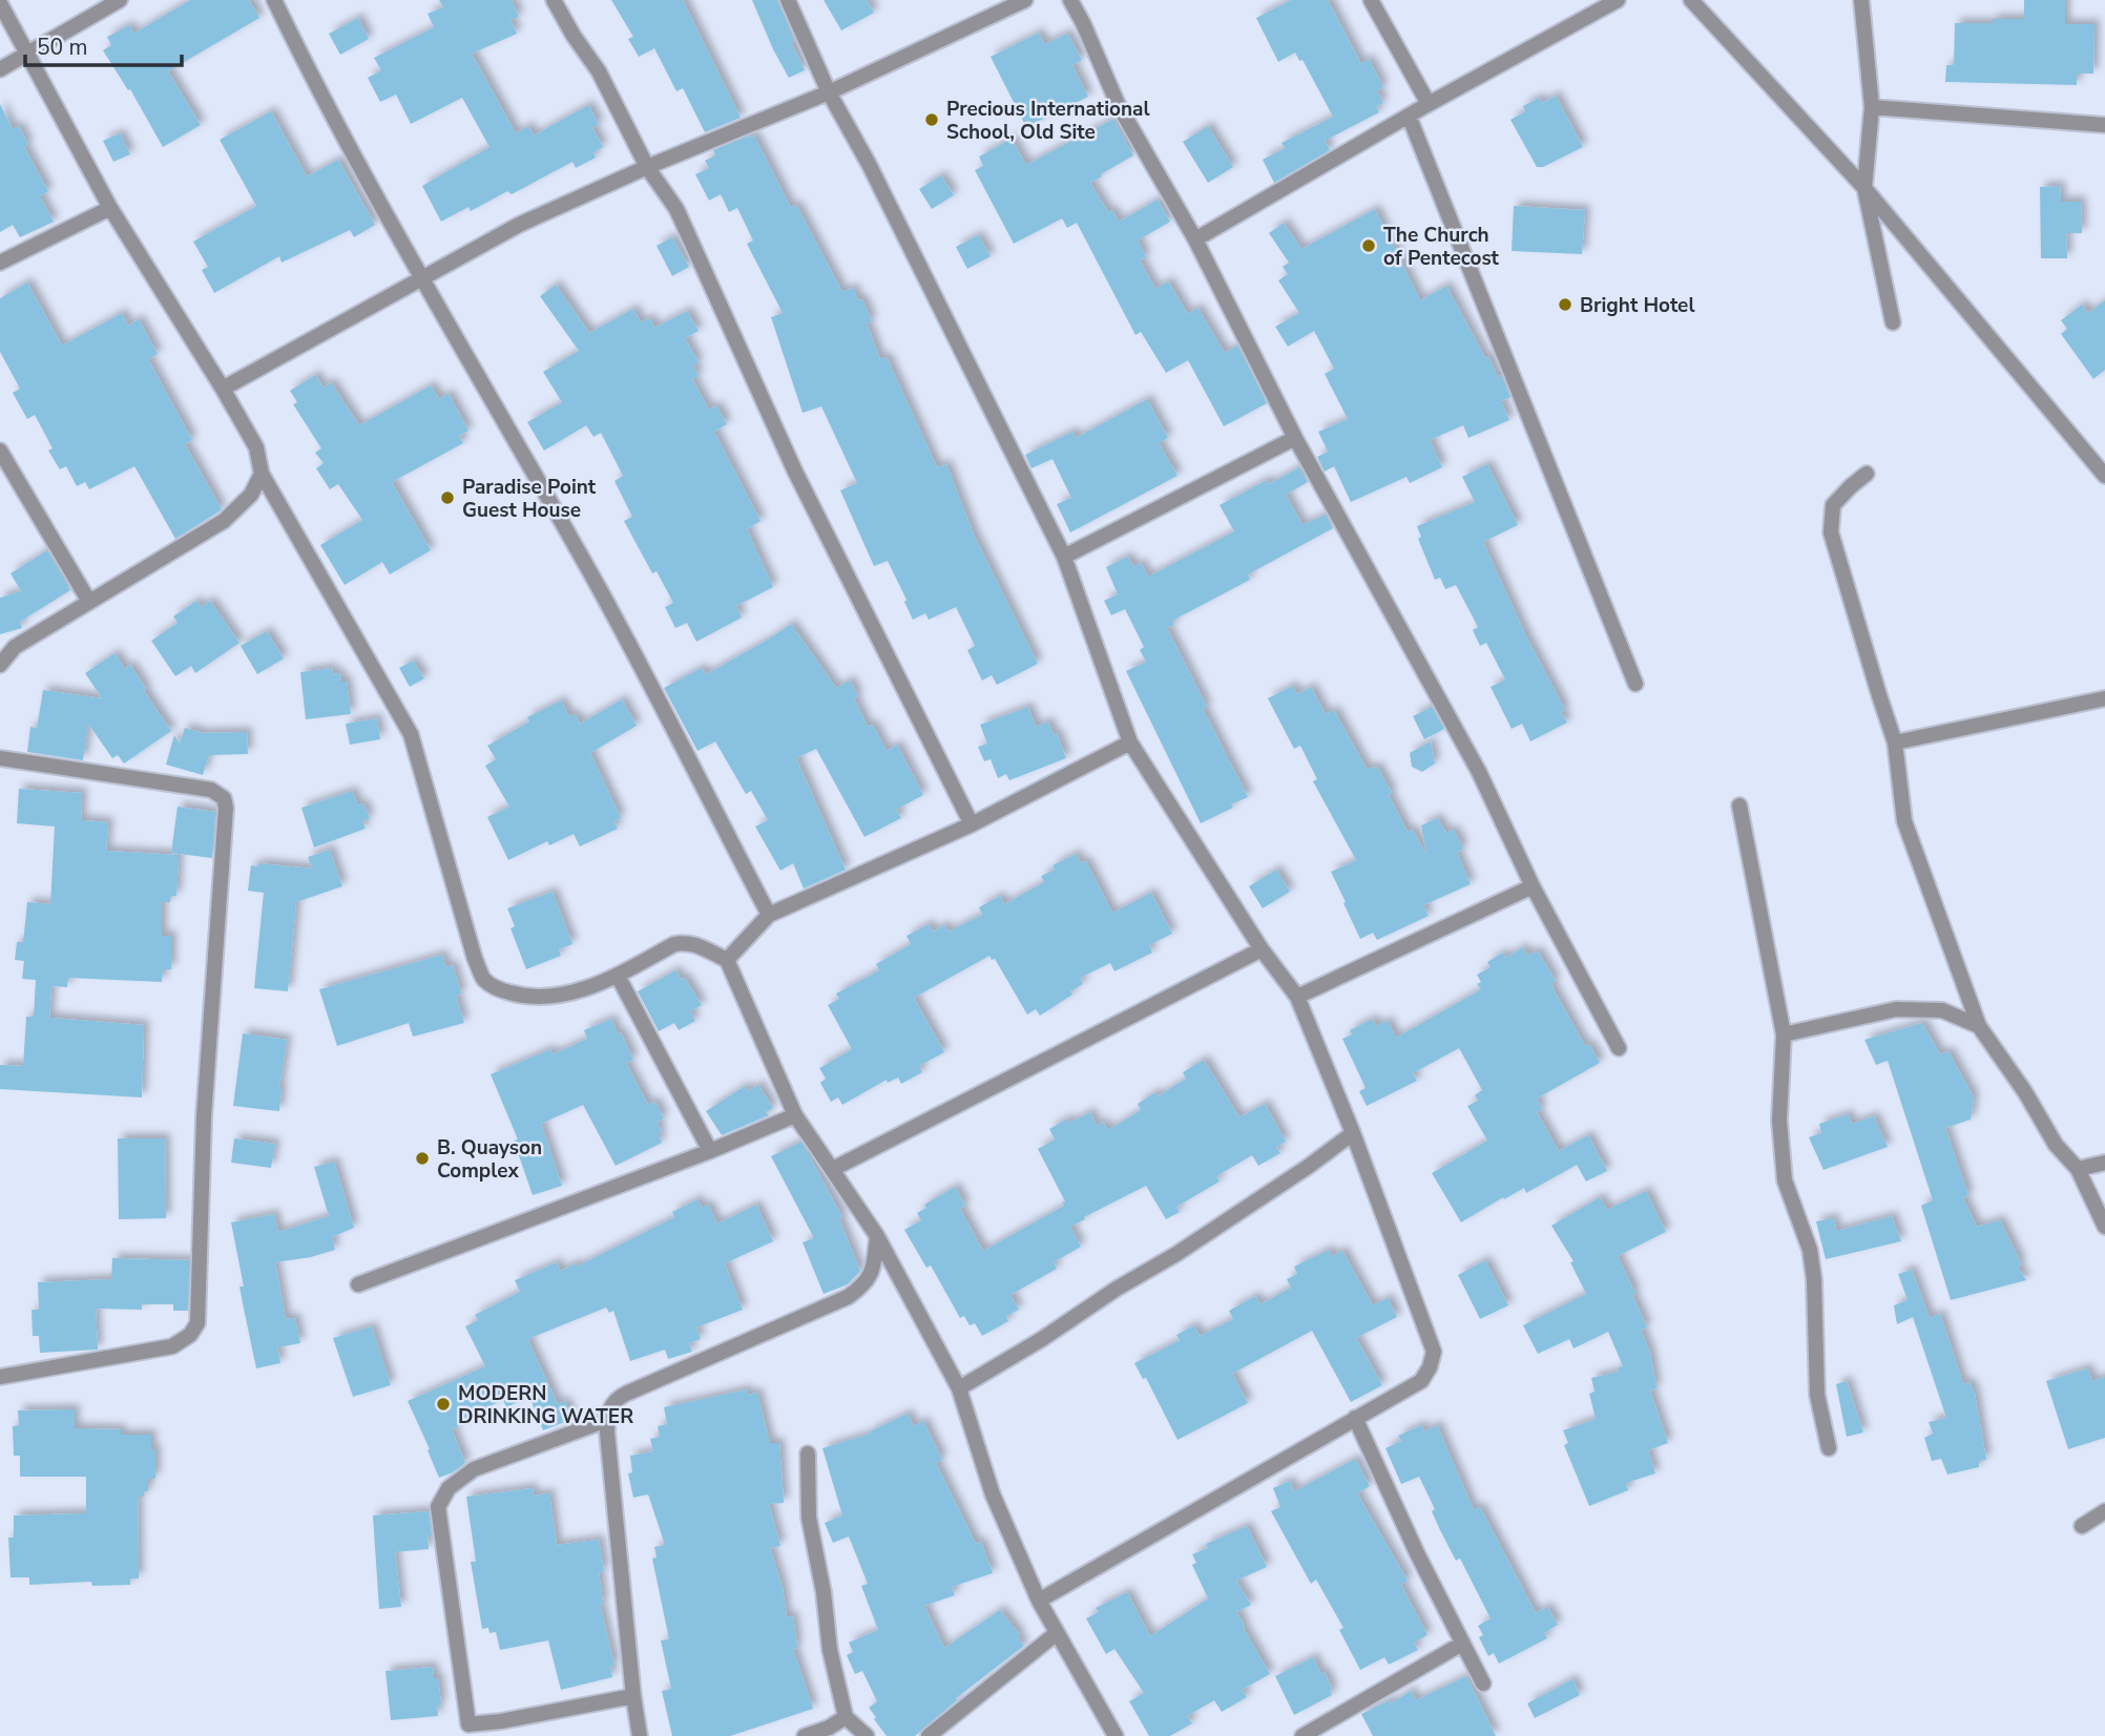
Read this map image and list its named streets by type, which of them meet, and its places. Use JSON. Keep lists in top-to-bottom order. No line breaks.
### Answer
{"places":["Precious International School, Old Site","The Church of Pentecost","Bright Hotel","Paradise Point Guest House","B. Quayson Complex","MODERN DRINKING WATER"],"scale_bar":"50 m"}
